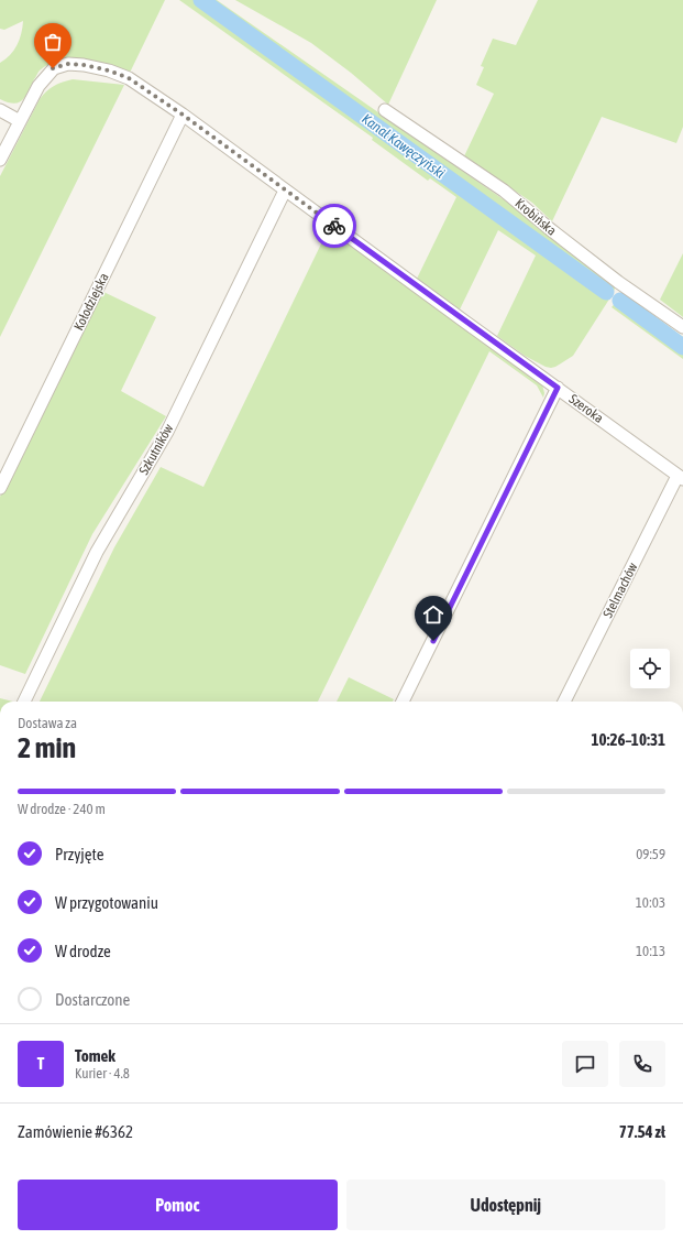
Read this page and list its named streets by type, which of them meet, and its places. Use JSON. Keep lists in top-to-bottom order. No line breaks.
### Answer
{"streets":{"street":["Krobińska","Kołodziejska","Szeroka","Szkutników","Stelmachów"]},"crossings":[["Kołodziejska","Szeroka"],["Szeroka","Szkutników"],["Szeroka","Stelmachów"]],"water":["Kanał Kawęczyński"],"page":{"heading":["2 min","Dostawa za","10:26–10:31"],"panel":["Tomek","Kurier · 4.8","Zamówienie #6362","77.54 zł"],"bar":"W drodze · 240 m","list":[["Przyjęte","09:59"],["W przygotowaniu","10:03"],["W drodze","10:13"],"Dostarczone"],"round":"T","buttons":["Pomoc","Udostępnij"]}}
